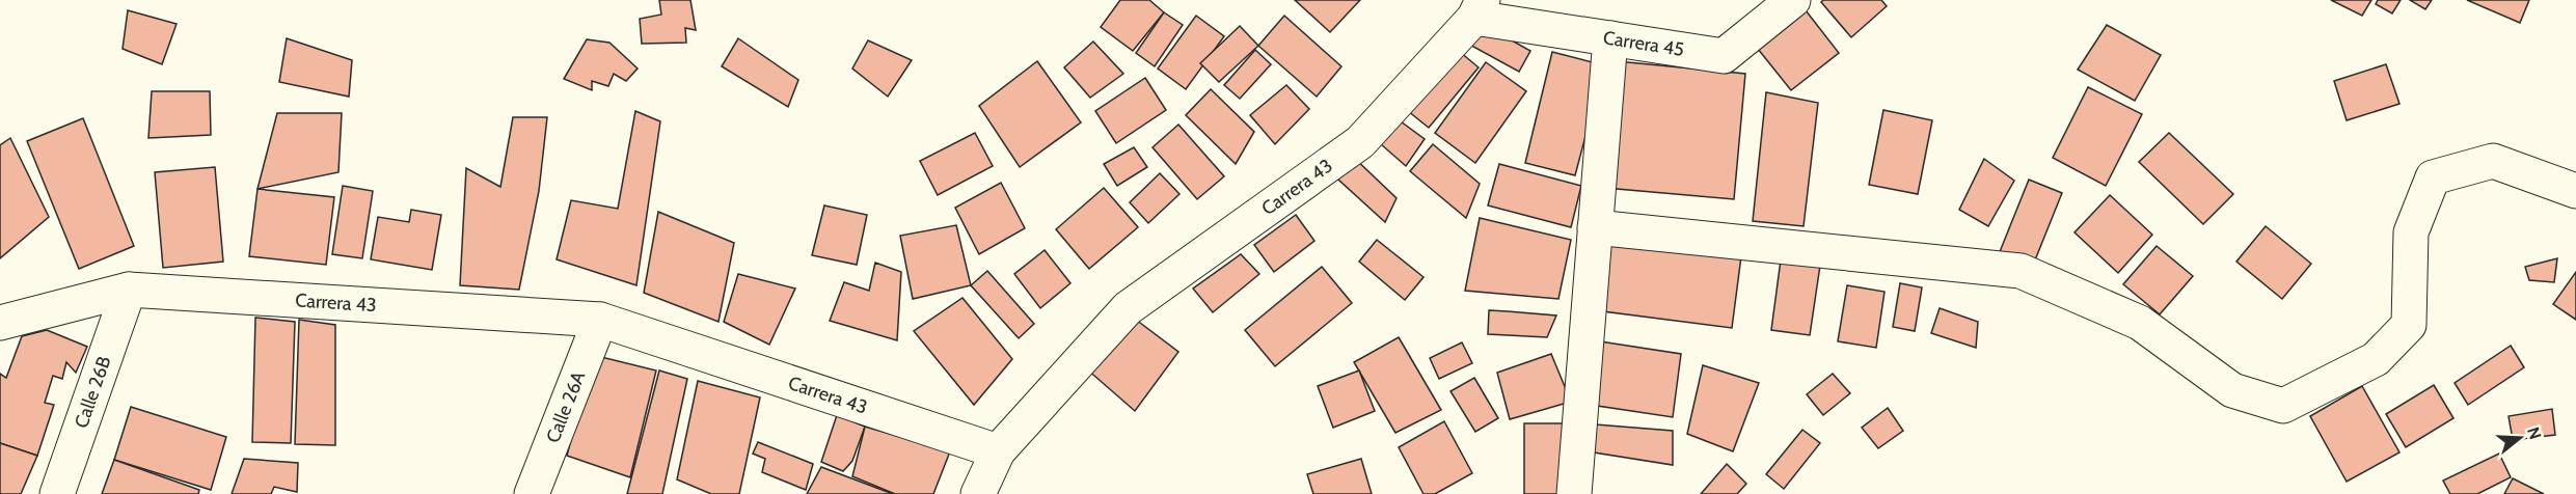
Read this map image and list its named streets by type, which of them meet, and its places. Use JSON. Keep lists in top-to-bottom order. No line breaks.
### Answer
{"streets":{"street":["Carrera 45","Carrera 43","Calle 26B","Calle 26A"]},"crossings":[["Carrera 45","Carrera 43"],["Carrera 43","Calle 26B"],["Carrera 43","Calle 26A"]],"north":"right"}
